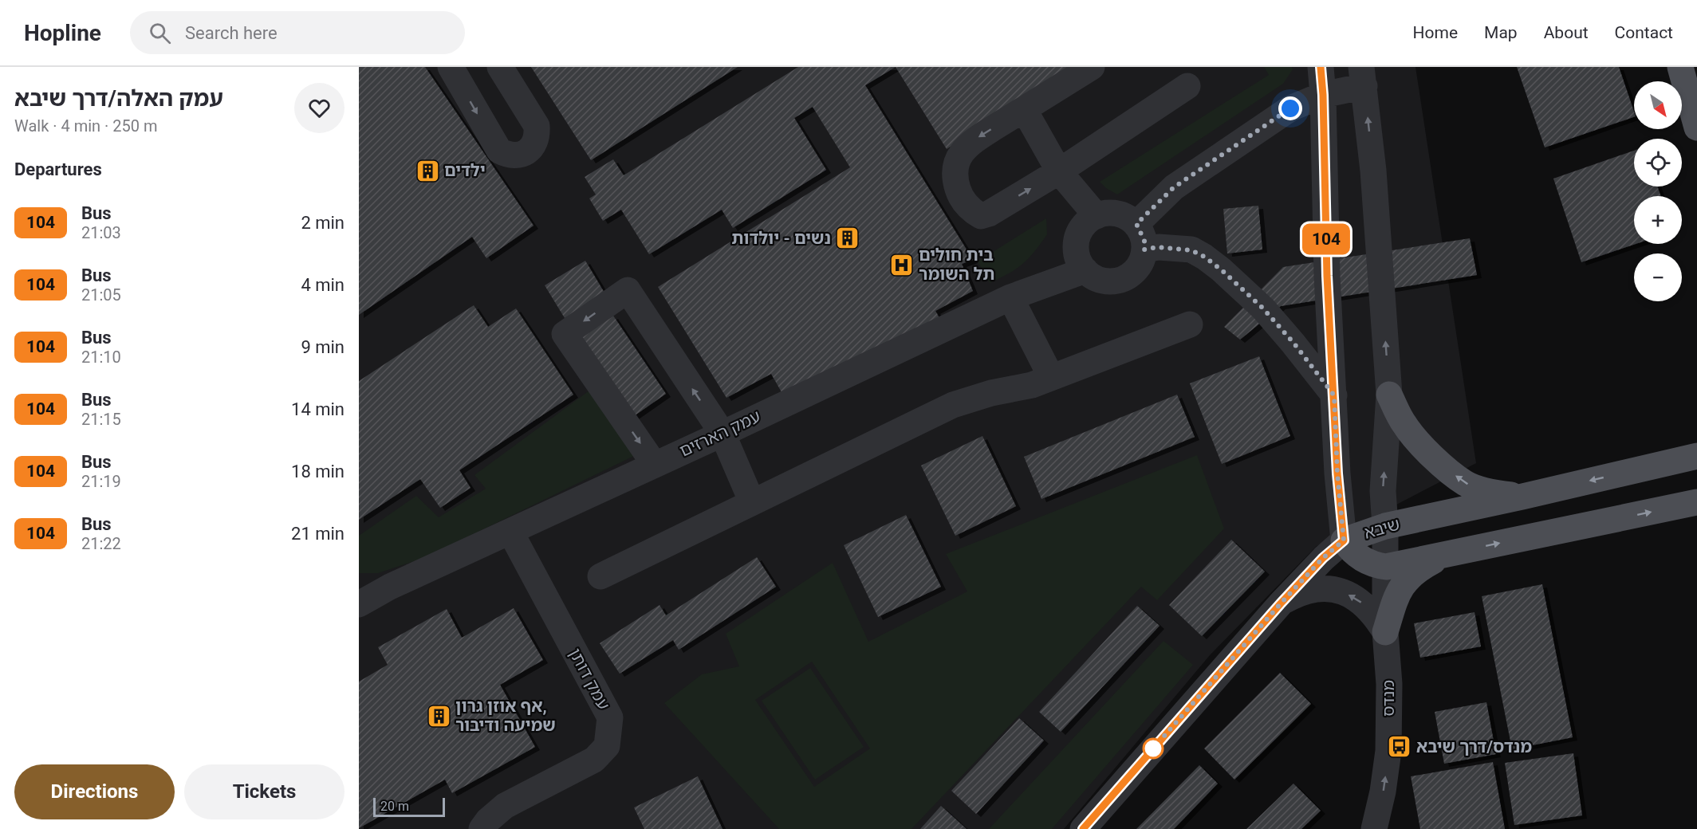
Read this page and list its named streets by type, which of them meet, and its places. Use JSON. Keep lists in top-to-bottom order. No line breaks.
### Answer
{"streets":{"main road":["שיבא"],"street":["עמק הארזים","עמק דותן","מנדס"]},"crossings":[["עמק הארזים","עמק דותן"],["שיבא","מנדס"]],"places":{"building":["ילדים","נשים - יולדות","אף אוזן גרון, שמיעה ודיבור"],"hospital":["בית חולים תל השומר"],"bus stop":["מנדס/דרך שיבא"]},"lines":["bus line 104"],"scale_bar":"20 m","north":"bottom right","page":{"header":"Hopline","search":"Search here","nav":["Home","Map","About","Contact"],"heading":[["עמק האלה/דרך שיבא","Walk · 4 min · 250 m"],"Departures"],"on_map":"104","map_buttons":["+","−"],"list":[{"mark":"104","name":"Bus","note":"21:03","value":"2 min"},{"mark":"104","name":"Bus","note":"21:05","value":"4 min"},{"mark":"104","name":"Bus","note":"21:10","value":"9 min"},{"mark":"104","name":"Bus","note":"21:15","value":"14 min"},{"mark":"104","name":"Bus","note":"21:19","value":"18 min"},{"mark":"104","name":"Bus","note":"21:22","value":"21 min"}],"buttons":["Directions","Tickets"],"scale":"20 m"}}
